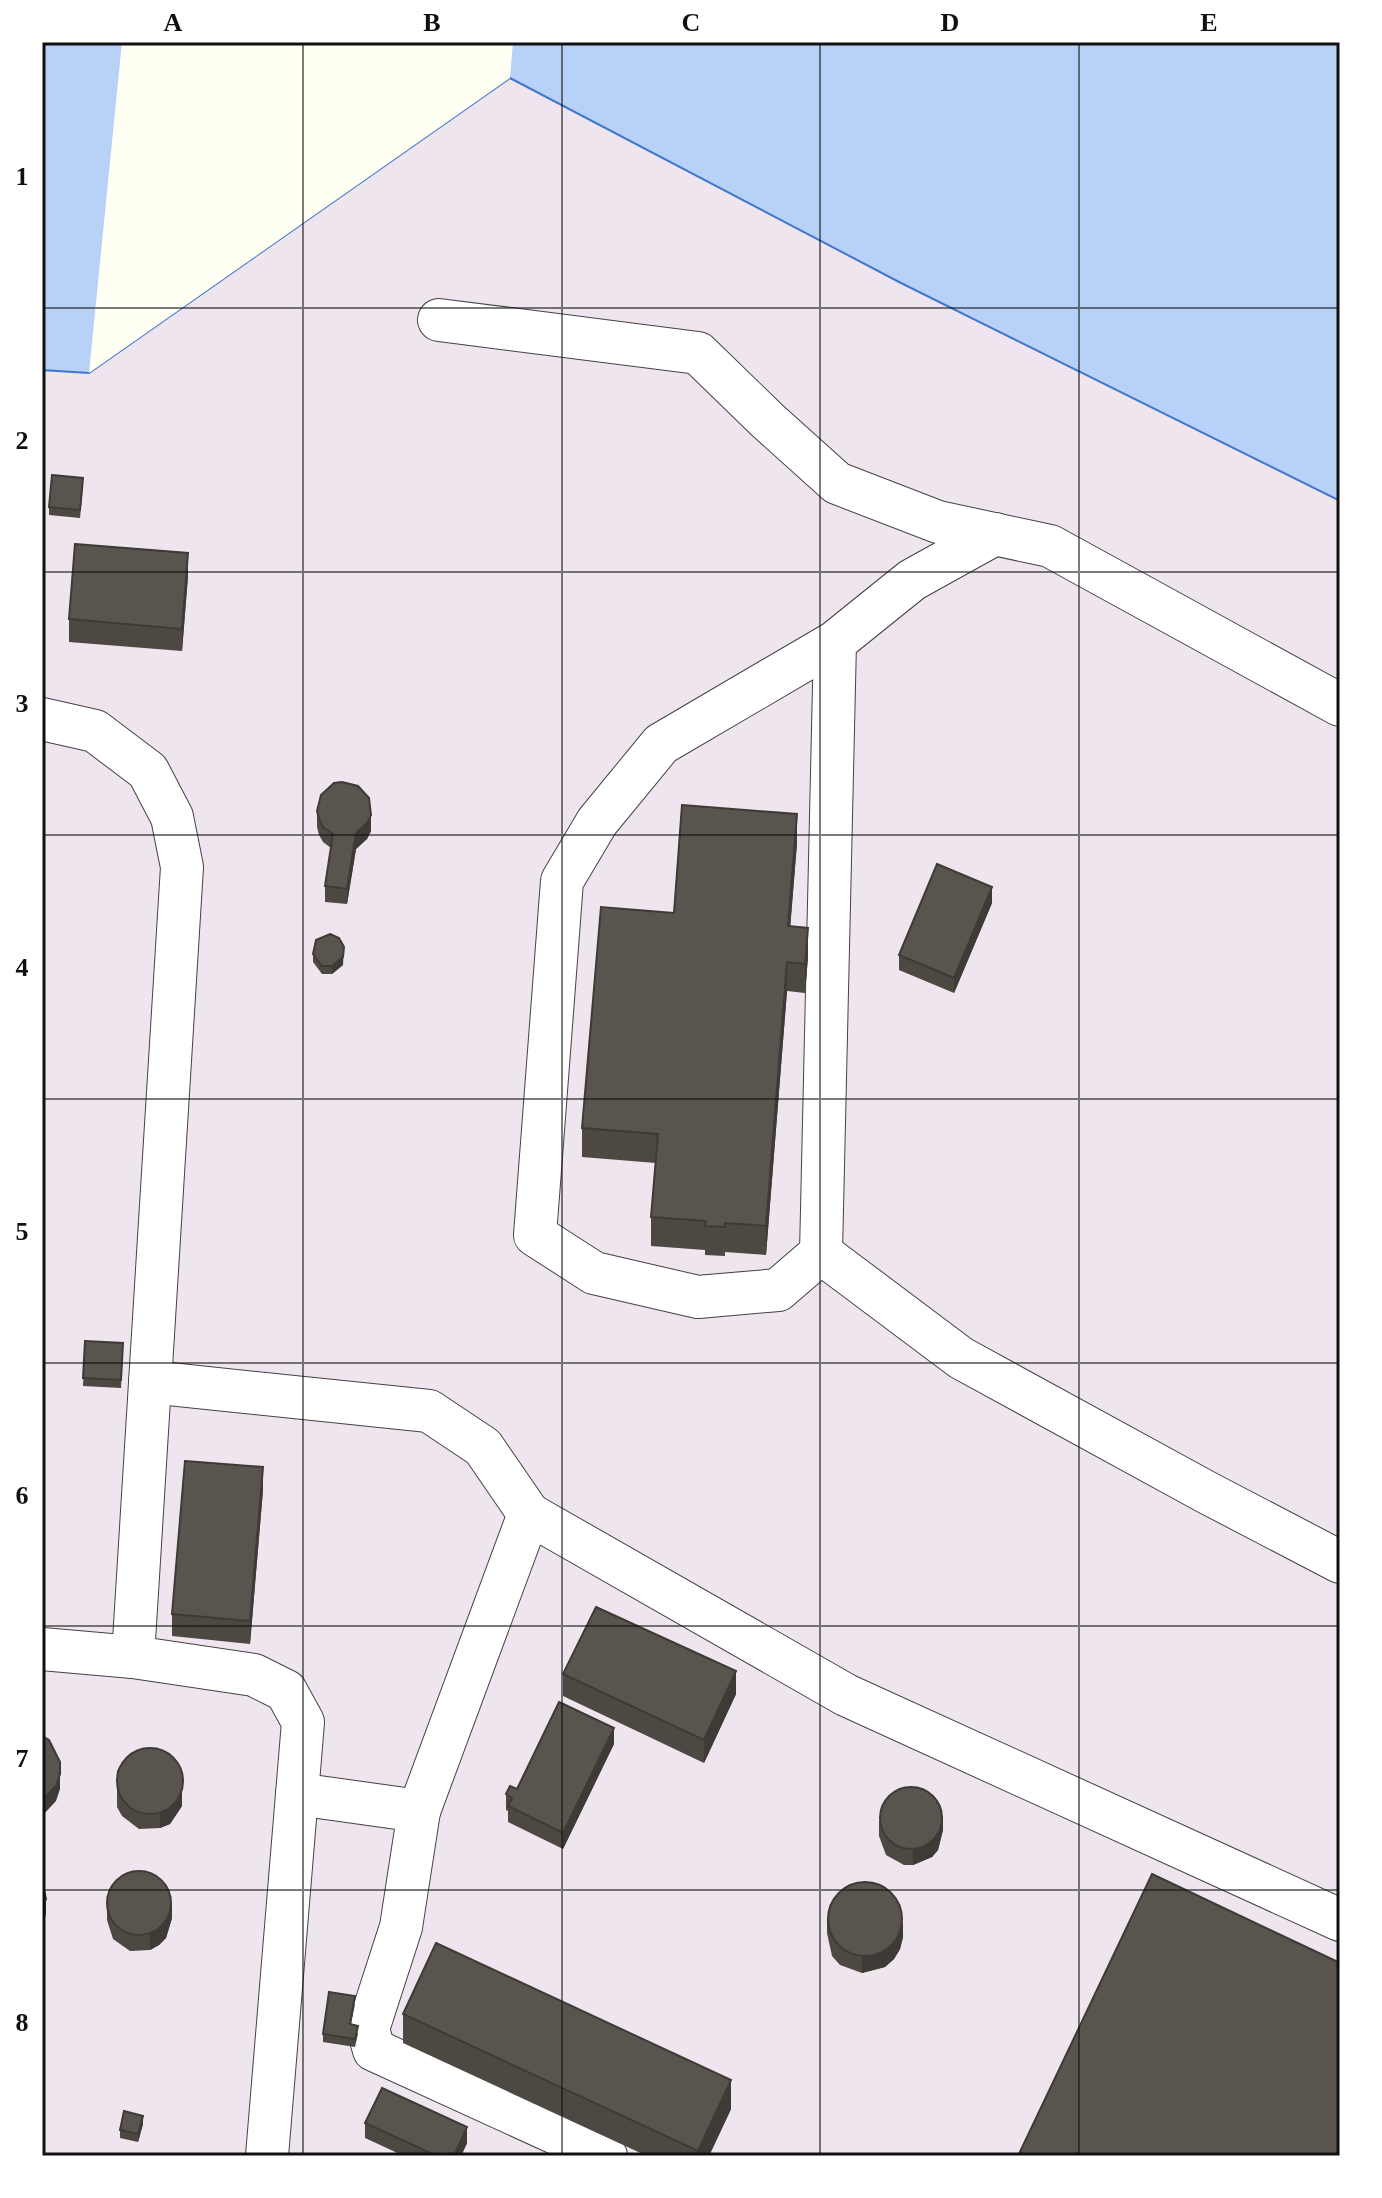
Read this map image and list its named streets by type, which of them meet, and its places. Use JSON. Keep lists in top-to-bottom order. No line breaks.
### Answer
{"grid":{"columns":["A","B","C","D","E"],"rows":["1","2","3","4","5","6","7","8"]}}
